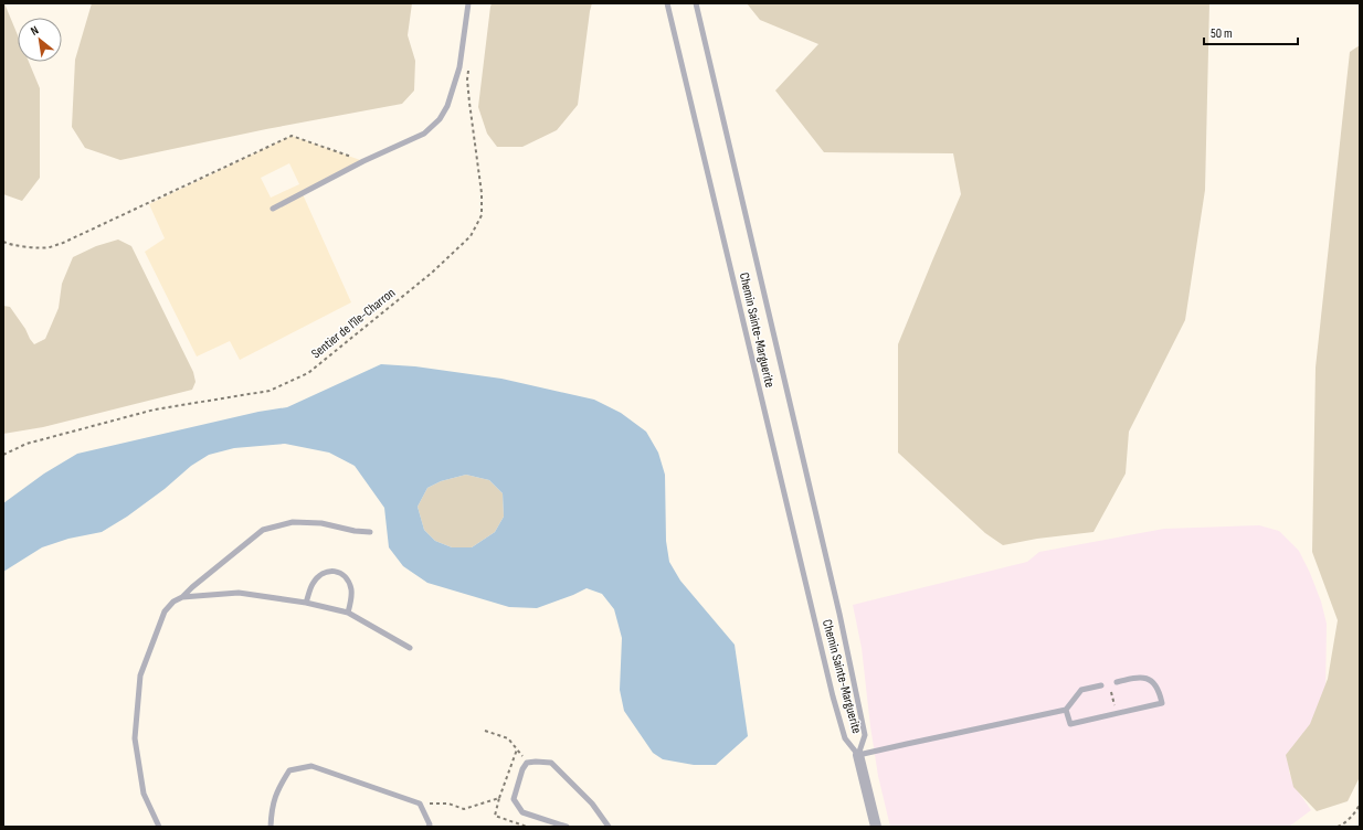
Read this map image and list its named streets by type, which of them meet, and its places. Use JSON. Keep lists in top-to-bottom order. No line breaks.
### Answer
{"streets":{"lane":["Chemin Sainte-Marguerite"],"path":["Sentier de l'île-Charron"]},"scale_bar":"50 m","north":"top left"}
